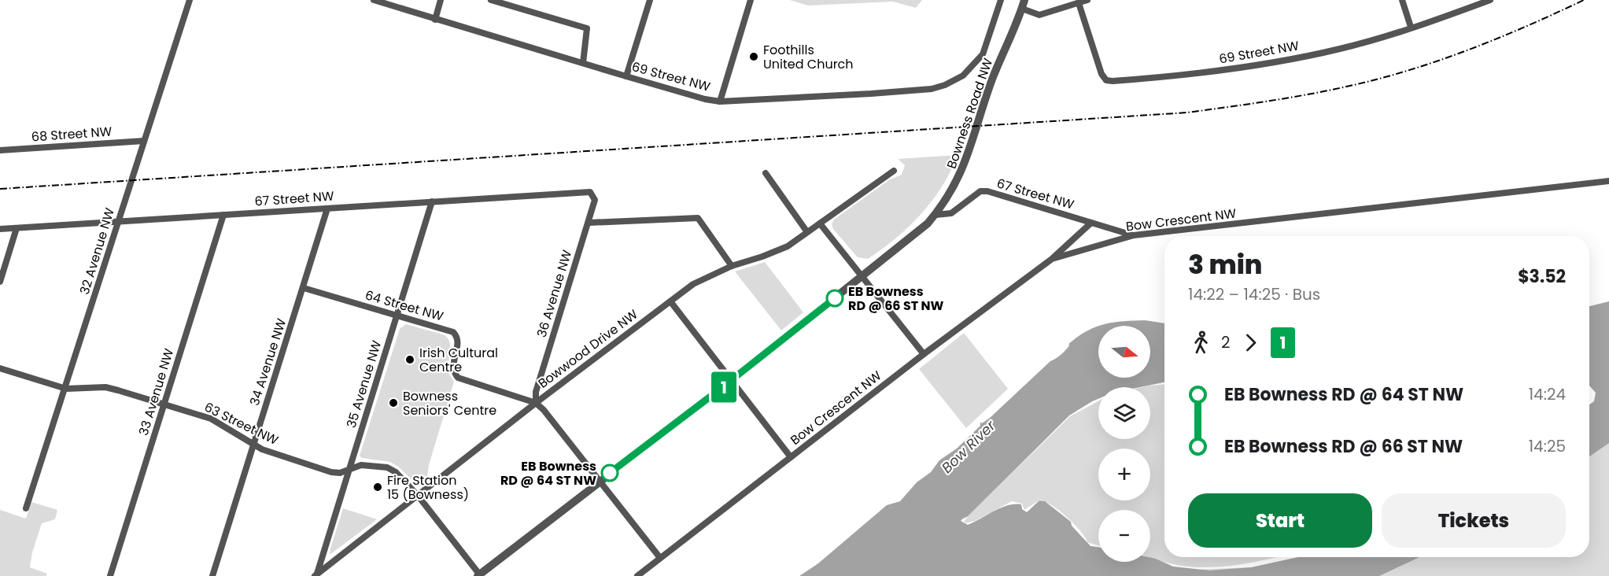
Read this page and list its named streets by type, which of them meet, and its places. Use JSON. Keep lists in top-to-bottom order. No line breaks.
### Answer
{"streets":{"street":["69 Street NW","Bowness Road NW","68 Street NW","67 Street NW","Bow Crescent NW","32 Avenue NW","36 Avenue NW","64 Street NW","Bowwood Drive NW","34 Avenue NW","35 Avenue NW","33 Avenue NW","63 Street NW"]},"crossings":[["69 Street NW","Bowness Road NW"],["Bowness Road NW","67 Street NW"],["Bowness Road NW","64 Street NW"],["Bowness Road NW","63 Street NW"],["68 Street NW","32 Avenue NW"],["67 Street NW","Bow Crescent NW"],["67 Street NW","32 Avenue NW"],["67 Street NW","36 Avenue NW"],["67 Street NW","34 Avenue NW"],["67 Street NW","35 Avenue NW"],["67 Street NW","33 Avenue NW"],["Bow Crescent NW","64 Street NW"],["32 Avenue NW","63 Street NW"],["36 Avenue NW","64 Street NW"],["36 Avenue NW","Bowwood Drive NW"],["64 Street NW","Bowwood Drive NW"],["64 Street NW","34 Avenue NW"],["64 Street NW","35 Avenue NW"],["Bowwood Drive NW","35 Avenue NW"],["Bowwood Drive NW","63 Street NW"],["34 Avenue NW","63 Street NW"],["35 Avenue NW","63 Street NW"],["33 Avenue NW","63 Street NW"]],"water":["Bow River"],"places":["Foothills United Church","EB Bowness RD @ 66 ST NW","Irish Cultural Centre","Bowness Seniors' Centre","EB Bowness RD @ 64 ST NW","Fire Station 15 (Bowness)"],"lines":["bus line 1"],"north":"right","page":{"on_map":"1","heading":["3 min","14:22 – 14:25 · Bus","$3.52"],"legs":["2","1"],"map_buttons":["+","−"],"list":[{"name":"EB Bowness RD @ 64 ST NW","value":"14:24"},{"name":"EB Bowness RD @ 66 ST NW","value":"14:25"}],"buttons":["Start","Tickets"]}}
